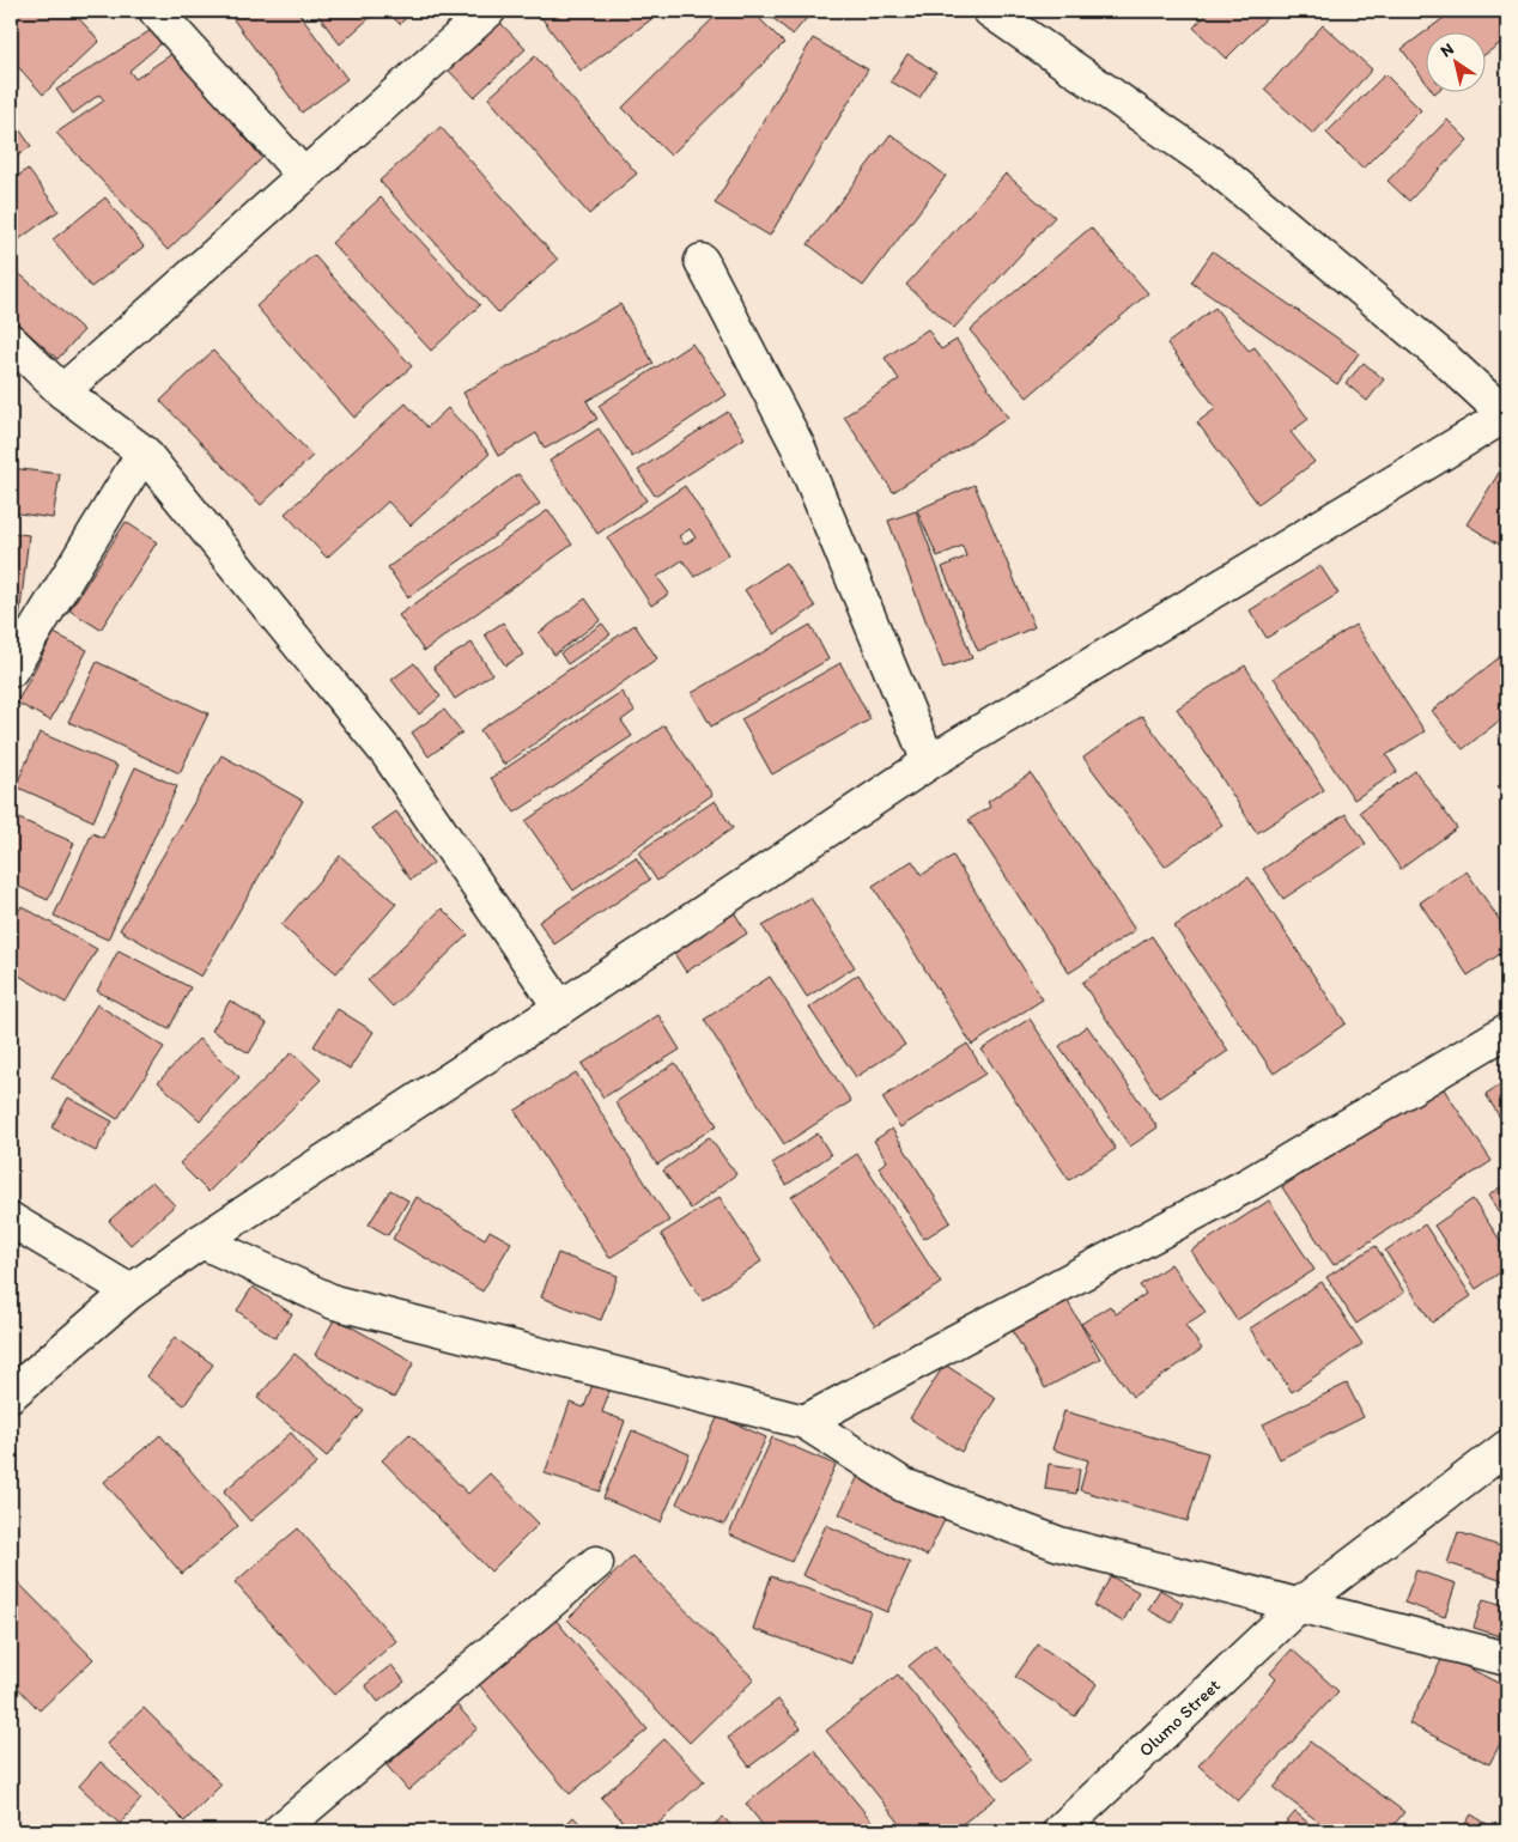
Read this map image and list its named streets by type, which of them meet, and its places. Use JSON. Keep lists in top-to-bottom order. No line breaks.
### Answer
{"streets":{"street":["Olumo Street"]},"north":"top left"}
